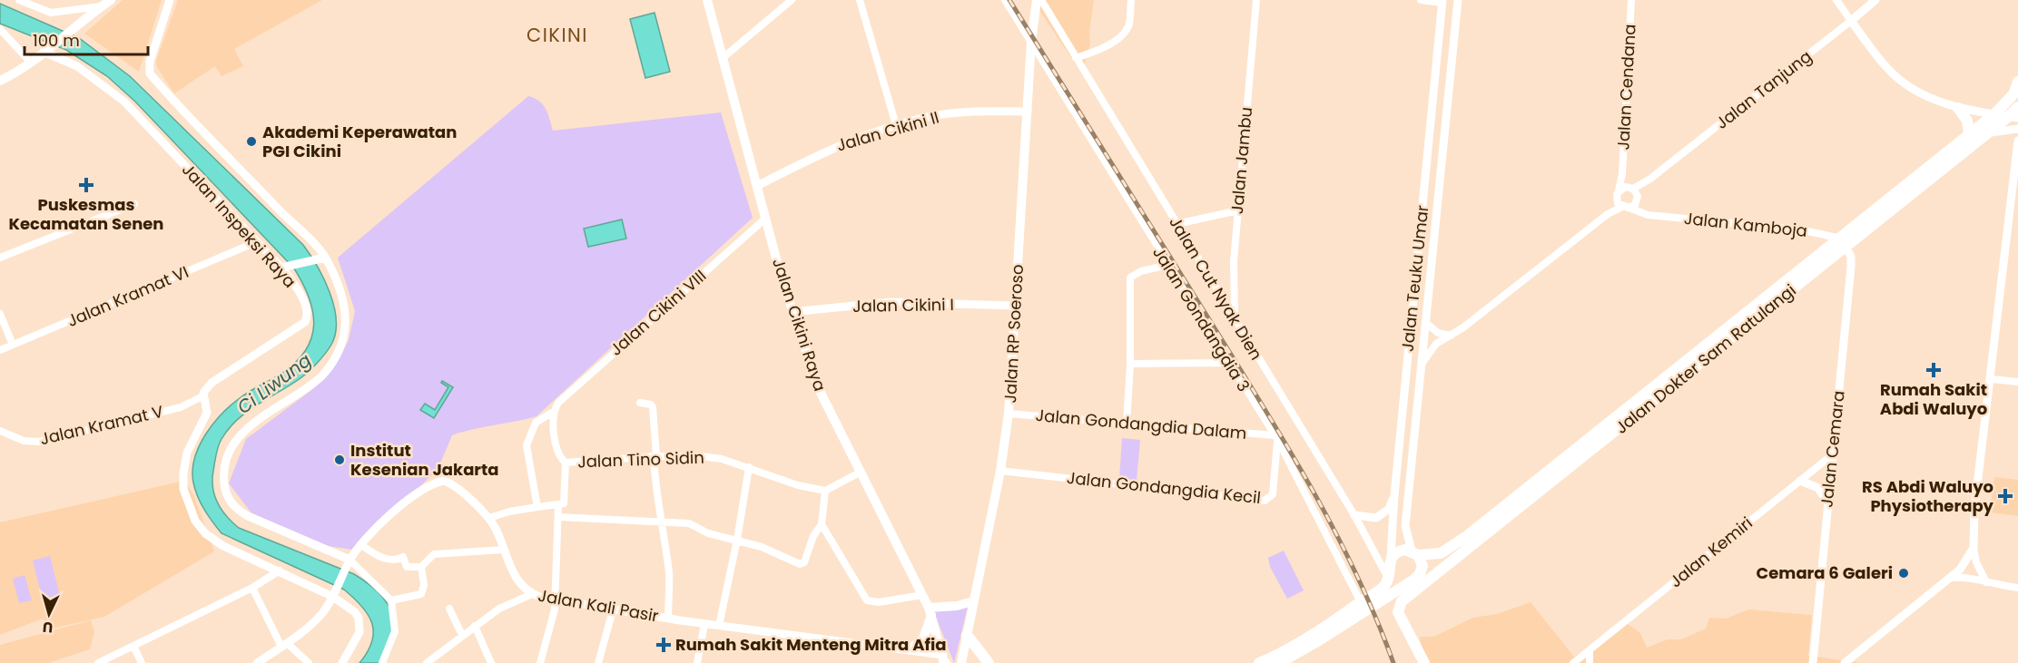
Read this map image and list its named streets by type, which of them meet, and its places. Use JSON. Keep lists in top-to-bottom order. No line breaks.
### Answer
{"streets":{"main road":["Jalan Cikini Raya","Jalan RP Soeroso","Jalan Dokter Sam Ratulangi"],"street":["Jalan Cendana","Jalan Tanjung","Jalan Cikini II","Jalan Jambu","Jalan Kamboja","Jalan Inspeksi Raya","Jalan Teuku Umar","Jalan Cut Nyak Dien","Jalan Kramat VI","Jalan Cikini I","Jalan Cikini VIII","Jalan Gondangdia 3","Jalan Gondangdia Dalam","Jalan Kramat V","Jalan Cemara","Jalan Tino Sidin","Jalan Gondangdia Kecil","Jalan Kemiri","Jalan Kali Pasir"]},"crossings":[["Jalan Cendana","Jalan Tanjung"],["Jalan Tanjung","Jalan Kamboja"],["Jalan Cikini II","Jalan Cikini Raya"],["Jalan Cikini II","Jalan RP Soeroso"],["Jalan Jambu","Jalan Cut Nyak Dien"],["Jalan Kamboja","Jalan Dokter Sam Ratulangi"],["Jalan Kamboja","Jalan Cemara"],["Jalan Inspeksi Raya","Jalan Kramat VI"],["Jalan Inspeksi Raya","Jalan Kramat V"],["Jalan Teuku Umar","Jalan Dokter Sam Ratulangi"],["Jalan Cikini I","Jalan Cikini Raya"],["Jalan Cikini I","Jalan RP Soeroso"],["Jalan Cikini VIII","Jalan Cikini Raya"],["Jalan Cikini VIII","Jalan Tino Sidin"],["Jalan Gondangdia 3","Jalan RP Soeroso"],["Jalan Gondangdia 3","Jalan Gondangdia Dalam"],["Jalan Gondangdia 3","Jalan Gondangdia Kecil"],["Jalan Cikini Raya","Jalan Kali Pasir"],["Jalan RP Soeroso","Jalan Gondangdia Dalam"],["Jalan RP Soeroso","Jalan Gondangdia Kecil"],["Jalan Dokter Sam Ratulangi","Jalan Cemara"],["Jalan Gondangdia Dalam","Jalan Gondangdia Kecil"],["Jalan Cemara","Jalan Kemiri"]],"districts":["CIKINI"],"water":["Ci Liwung"],"places":{"other":["Akademi Keperawatan PGI Cikini","Institut Kesenian Jakarta","Cemara 6 Galeri"],"health":["Puskesmas Kecamatan Senen","Rumah Sakit Abdi Waluyo","RS Abdi Waluyo Physiotherapy","Rumah Sakit Menteng Mitra Afia"]},"scale_bar":"100 m","north":"bottom"}
